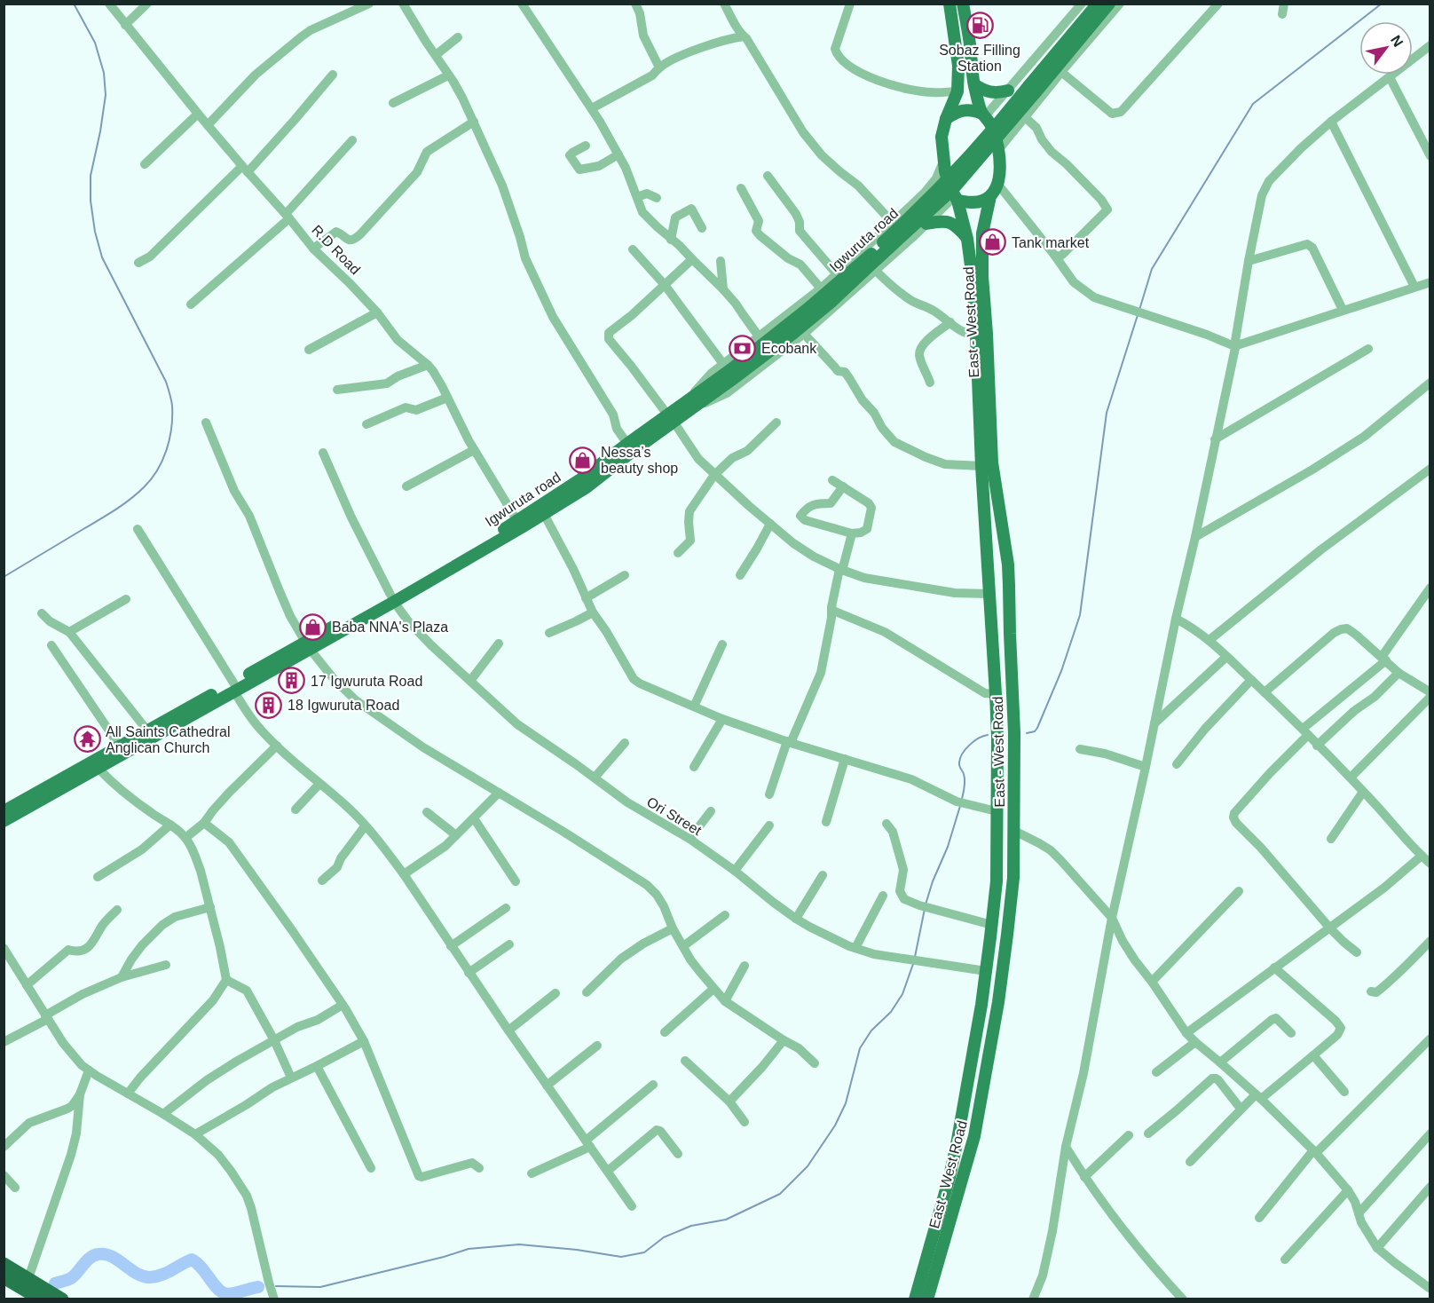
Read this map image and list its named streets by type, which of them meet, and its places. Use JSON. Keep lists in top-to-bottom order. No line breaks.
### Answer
{"streets":{"main road":["Igwuruta road","East - West Road"],"street":["R.D Road","Ori Street"]},"crossings":[["Igwuruta road","R.D Road"],["Igwuruta road","Ori Street"],["East - West Road","Ori Street"]],"places":{"fuel station":["Sobaz Filling Station"],"shop":["Tank market","Nessa’s beauty shop","Baba NNA's Plaza"],"bank":["Ecobank"],"building":["17 Igwuruta Road","18 Igwuruta Road"],"temple":["All Saints Cathedral Anglican Church"]},"north":"top right"}
